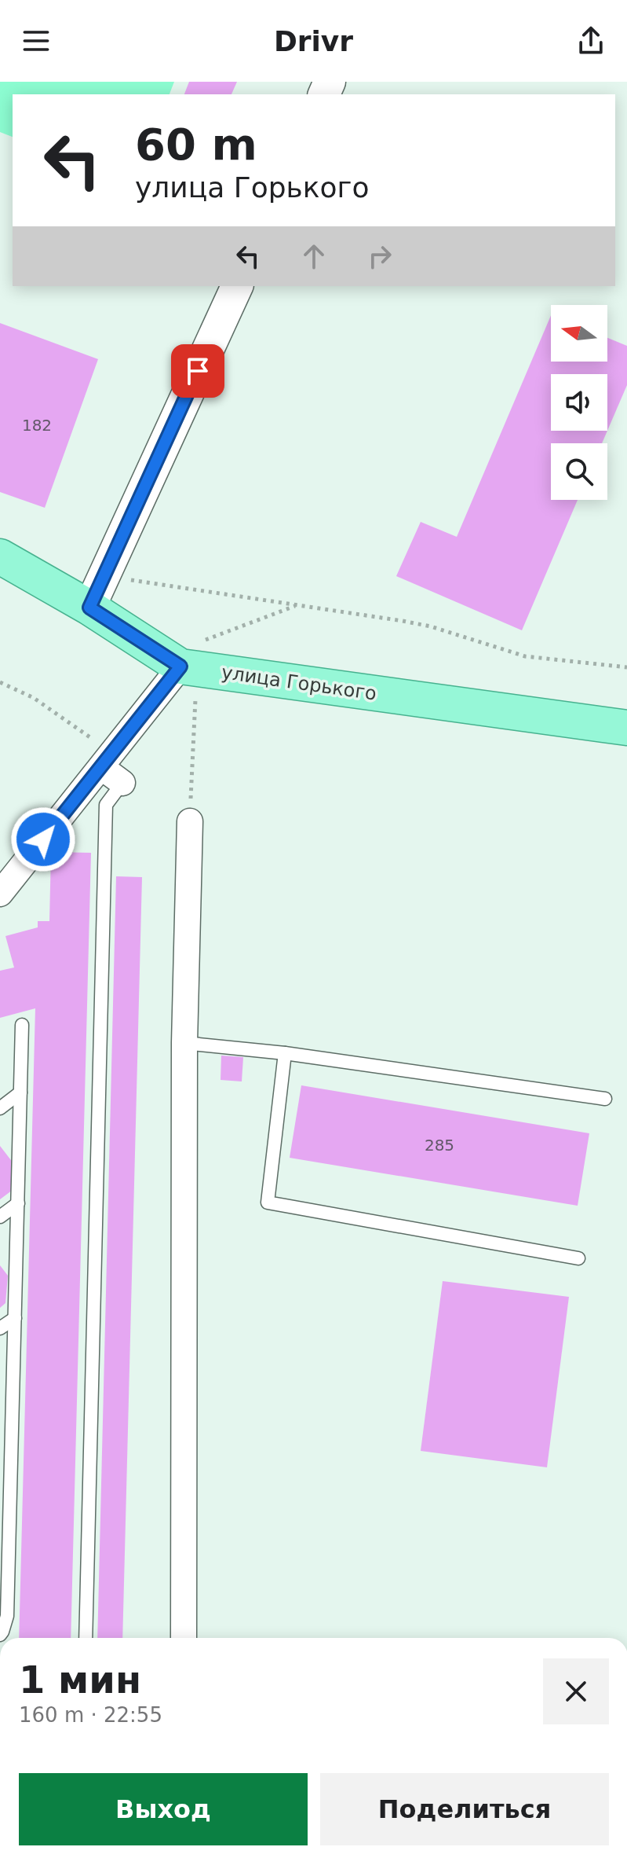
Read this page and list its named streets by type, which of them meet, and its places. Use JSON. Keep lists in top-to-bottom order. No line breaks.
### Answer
{"streets":{"main road":["улица Горького"]},"house_numbers":["182","285"],"north":"left","page":{"header":"Drivr","turn":["60 m","улица Горького"],"heading":["1 мин","160 m · 22:55"],"buttons":["Выход","Поделиться"]}}
